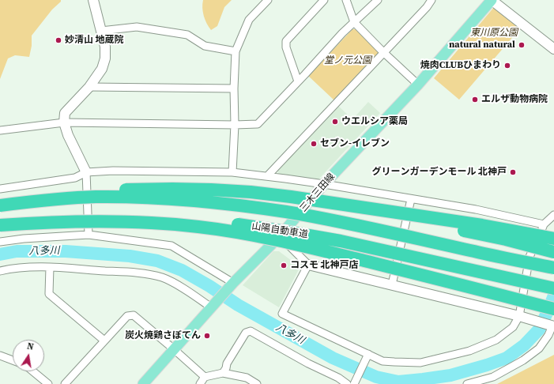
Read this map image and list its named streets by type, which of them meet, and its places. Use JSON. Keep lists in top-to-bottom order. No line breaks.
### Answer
{"streets":{"highway":["山陽自動車道"],"main road":["三木三田線"]},"water":["八多川"],"parks":["東川原公園","堂ノ元公園"],"places":["妙清山 地蔵院","natural natural","焼肉CLUBひまわり","エルザ動物病院","ウエルシア薬局","セブン-イレブン","グリーンガーデンモール 北神戸","コスモ 北神戸店","炭火焼鶏さぼてん"],"north":"top"}
